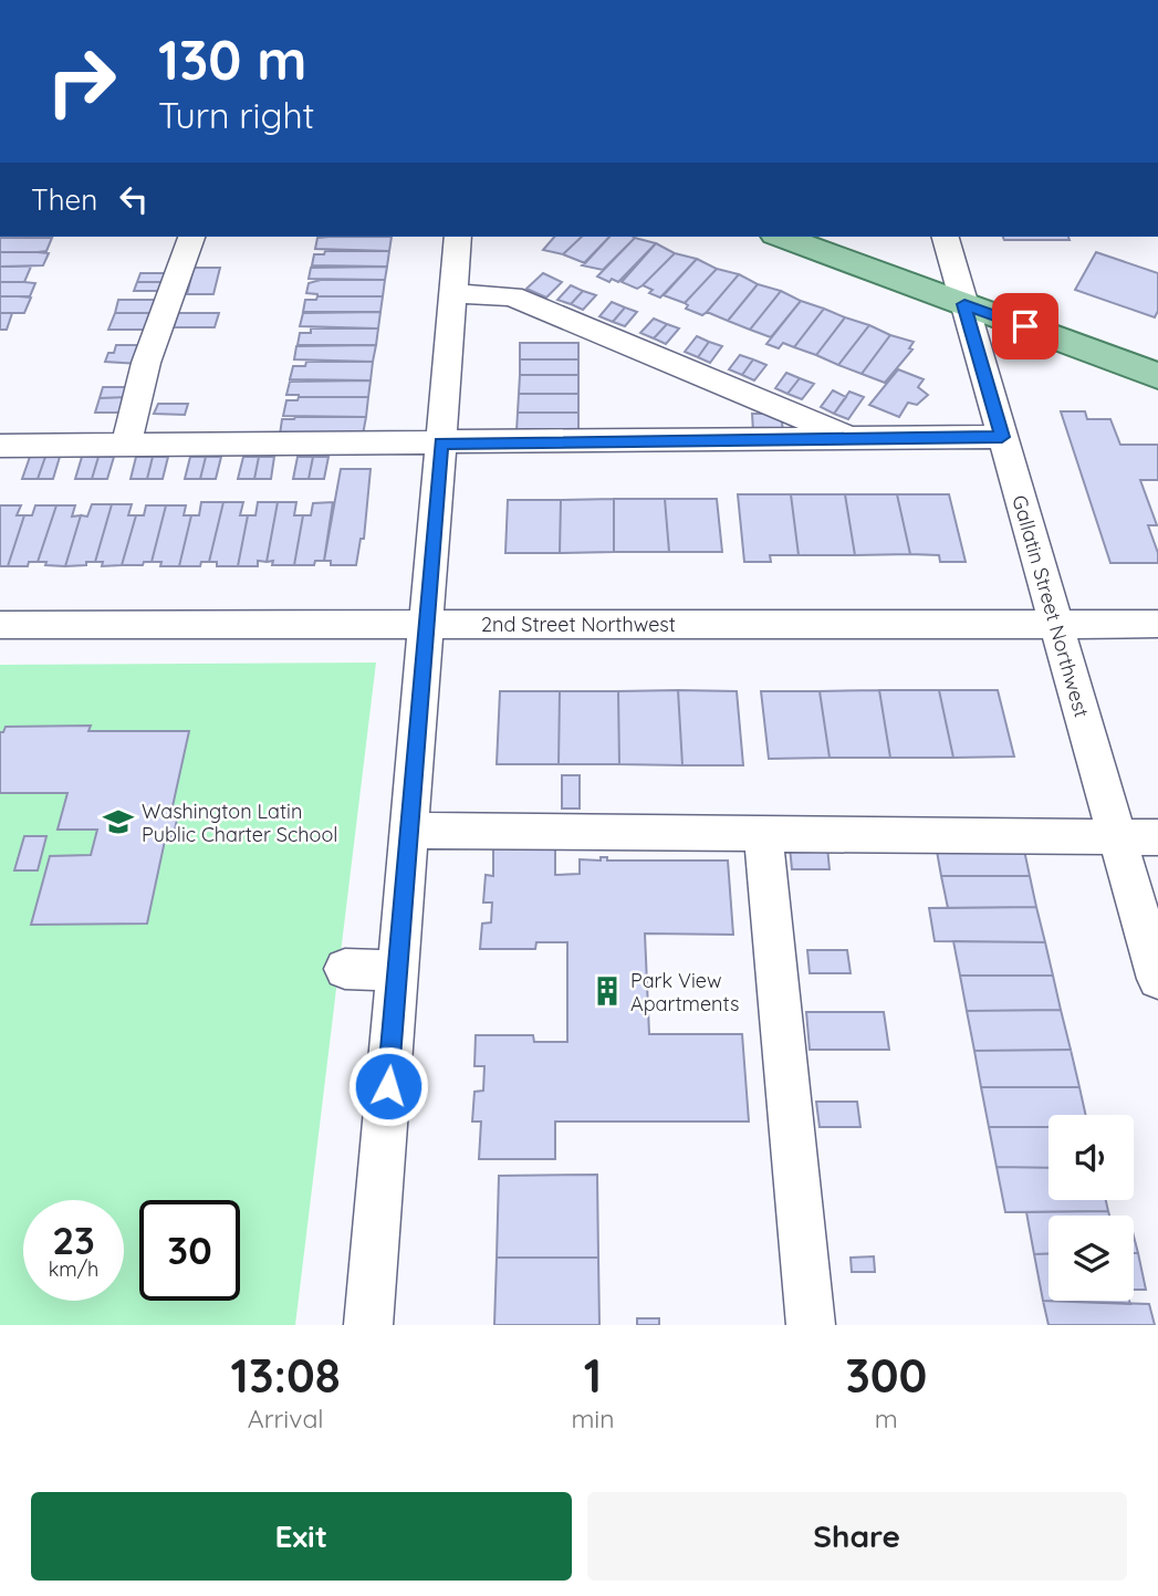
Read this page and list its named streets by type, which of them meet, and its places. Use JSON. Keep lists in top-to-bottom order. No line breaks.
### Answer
{"streets":{"street":["Gallatin Street Northwest","2nd Street Northwest"]},"crossings":[["Gallatin Street Northwest","2nd Street Northwest"]],"places":{"school or university":["Washington Latin Public Charter School"],"building":["Park View Apartments"]},"page":{"turn":["130 m","Turn right"],"then":"Then","speed":"23 km/h","limit":"30","eta":["13:08","Arrival","1","min","300","m"],"buttons":["Exit","Share"]}}
